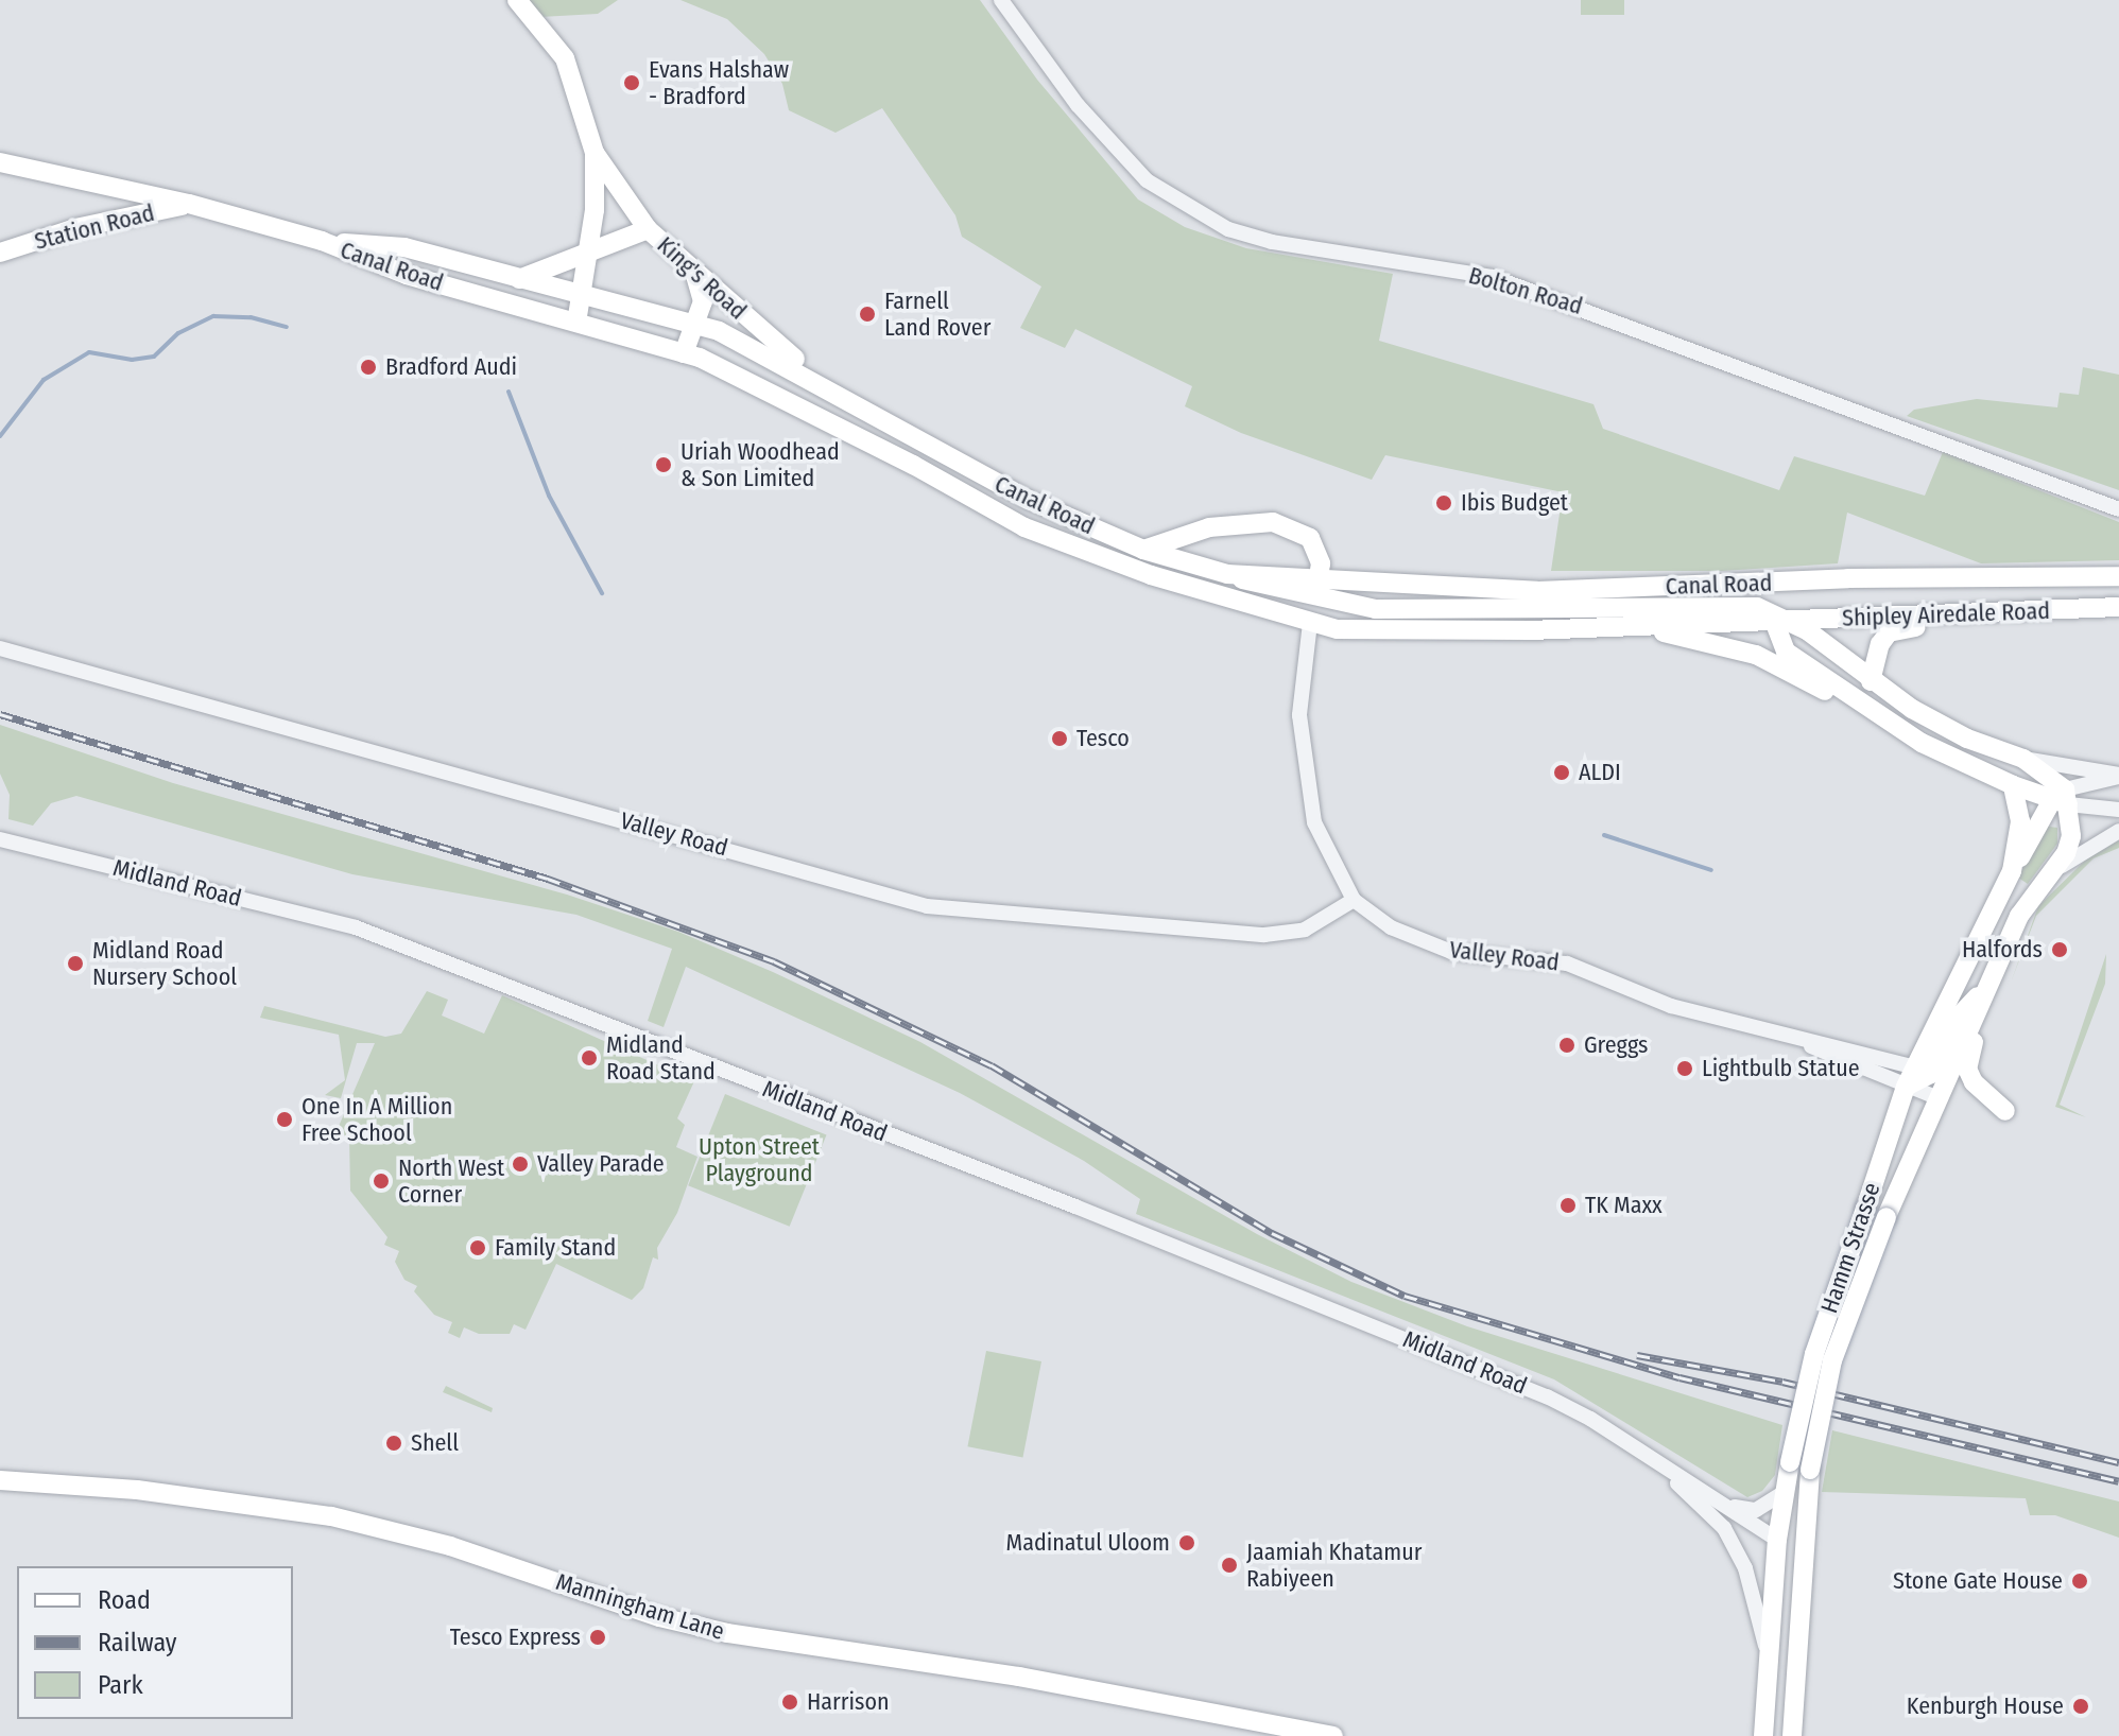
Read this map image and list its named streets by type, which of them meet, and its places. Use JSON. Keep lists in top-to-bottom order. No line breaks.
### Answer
{"streets":{"main road":["Station Road","Canal Road","King's Road","Shipley Airedale Road","Hamm Strasse","Manningham Lane"],"street":["Bolton Road","Valley Road","Midland Road"]},"crossings":[["Station Road","Canal Road"],["Canal Road","King's Road"],["Canal Road","Shipley Airedale Road"],["Canal Road","Hamm Strasse"],["Valley Road","Hamm Strasse"],["Midland Road","Hamm Strasse"]],"parks":["Upton Street Playground"],"places":["Evans Halshaw - Bradford","Farnell Land Rover","Bradford Audi","Uriah Woodhead & Son Limited","Ibis Budget","Tesco","ALDI","Halfords","Midland Road Nursery School","Greggs","Midland Road Stand","Lightbulb Statue","One In A Million Free School","Valley Parade","North West Corner","TK Maxx","Family Stand","Shell","Madinatul Uloom","Jaamiah Khatamur Rabiyeen","Stone Gate House","Tesco Express","Harrison","Kenburgh House"],"legend":["Road","Railway","Park"]}
